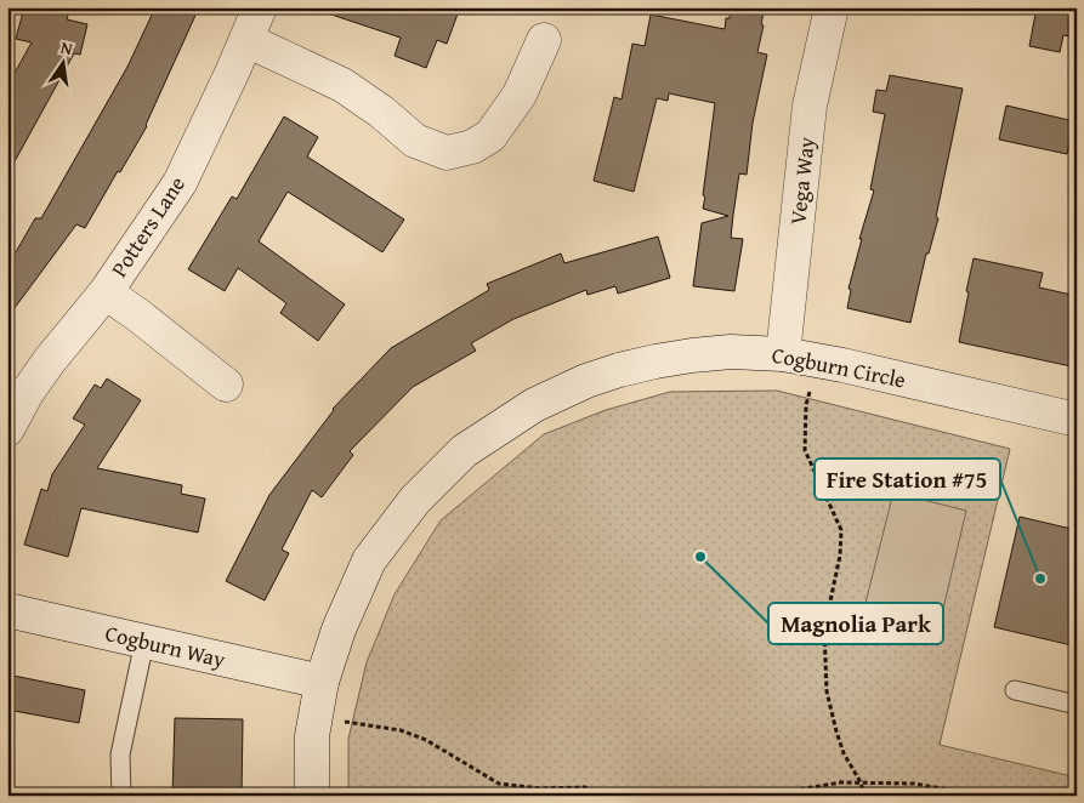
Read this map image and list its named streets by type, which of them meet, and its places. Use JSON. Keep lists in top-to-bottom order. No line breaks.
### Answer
{"streets":{"street":["Vega Way","Potters Lane","Cogburn Circle","Cogburn Way"]},"crossings":[["Vega Way","Cogburn Circle"],["Cogburn Circle","Cogburn Way"]],"places":["Magnolia Park","Fire Station #75"],"north":"top"}
